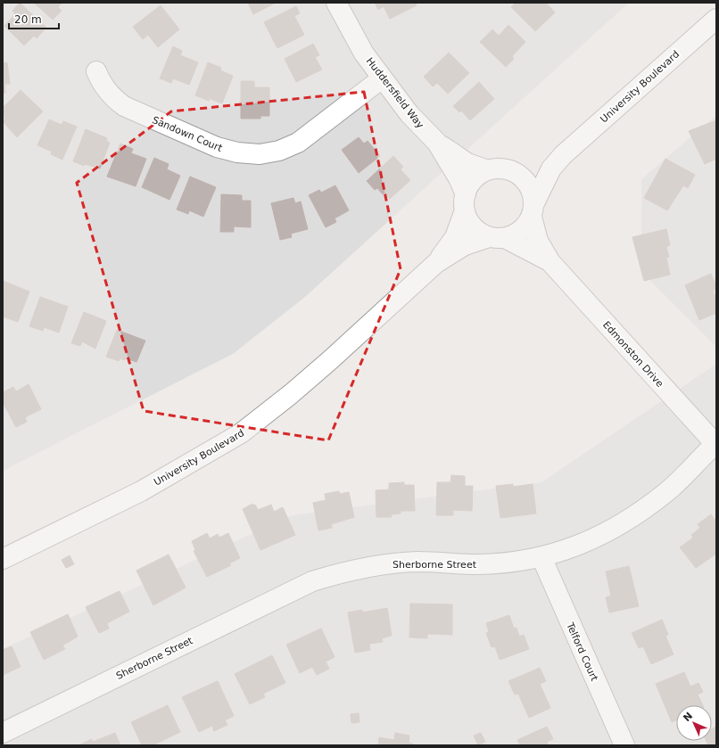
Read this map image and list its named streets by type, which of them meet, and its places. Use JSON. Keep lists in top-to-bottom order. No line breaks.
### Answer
{"streets":{"street":["University Boulevard","Huddersfield Way","Sandown Court","Edmonston Drive","Sherborne Street","Telford Court"]},"crossings":[["University Boulevard","Huddersfield Way"],["University Boulevard","Edmonston Drive"],["Huddersfield Way","Sandown Court"],["Huddersfield Way","Edmonston Drive"],["Edmonston Drive","Sherborne Street"],["Sherborne Street","Telford Court"]],"scale_bar":"20 m","north":"top left"}
